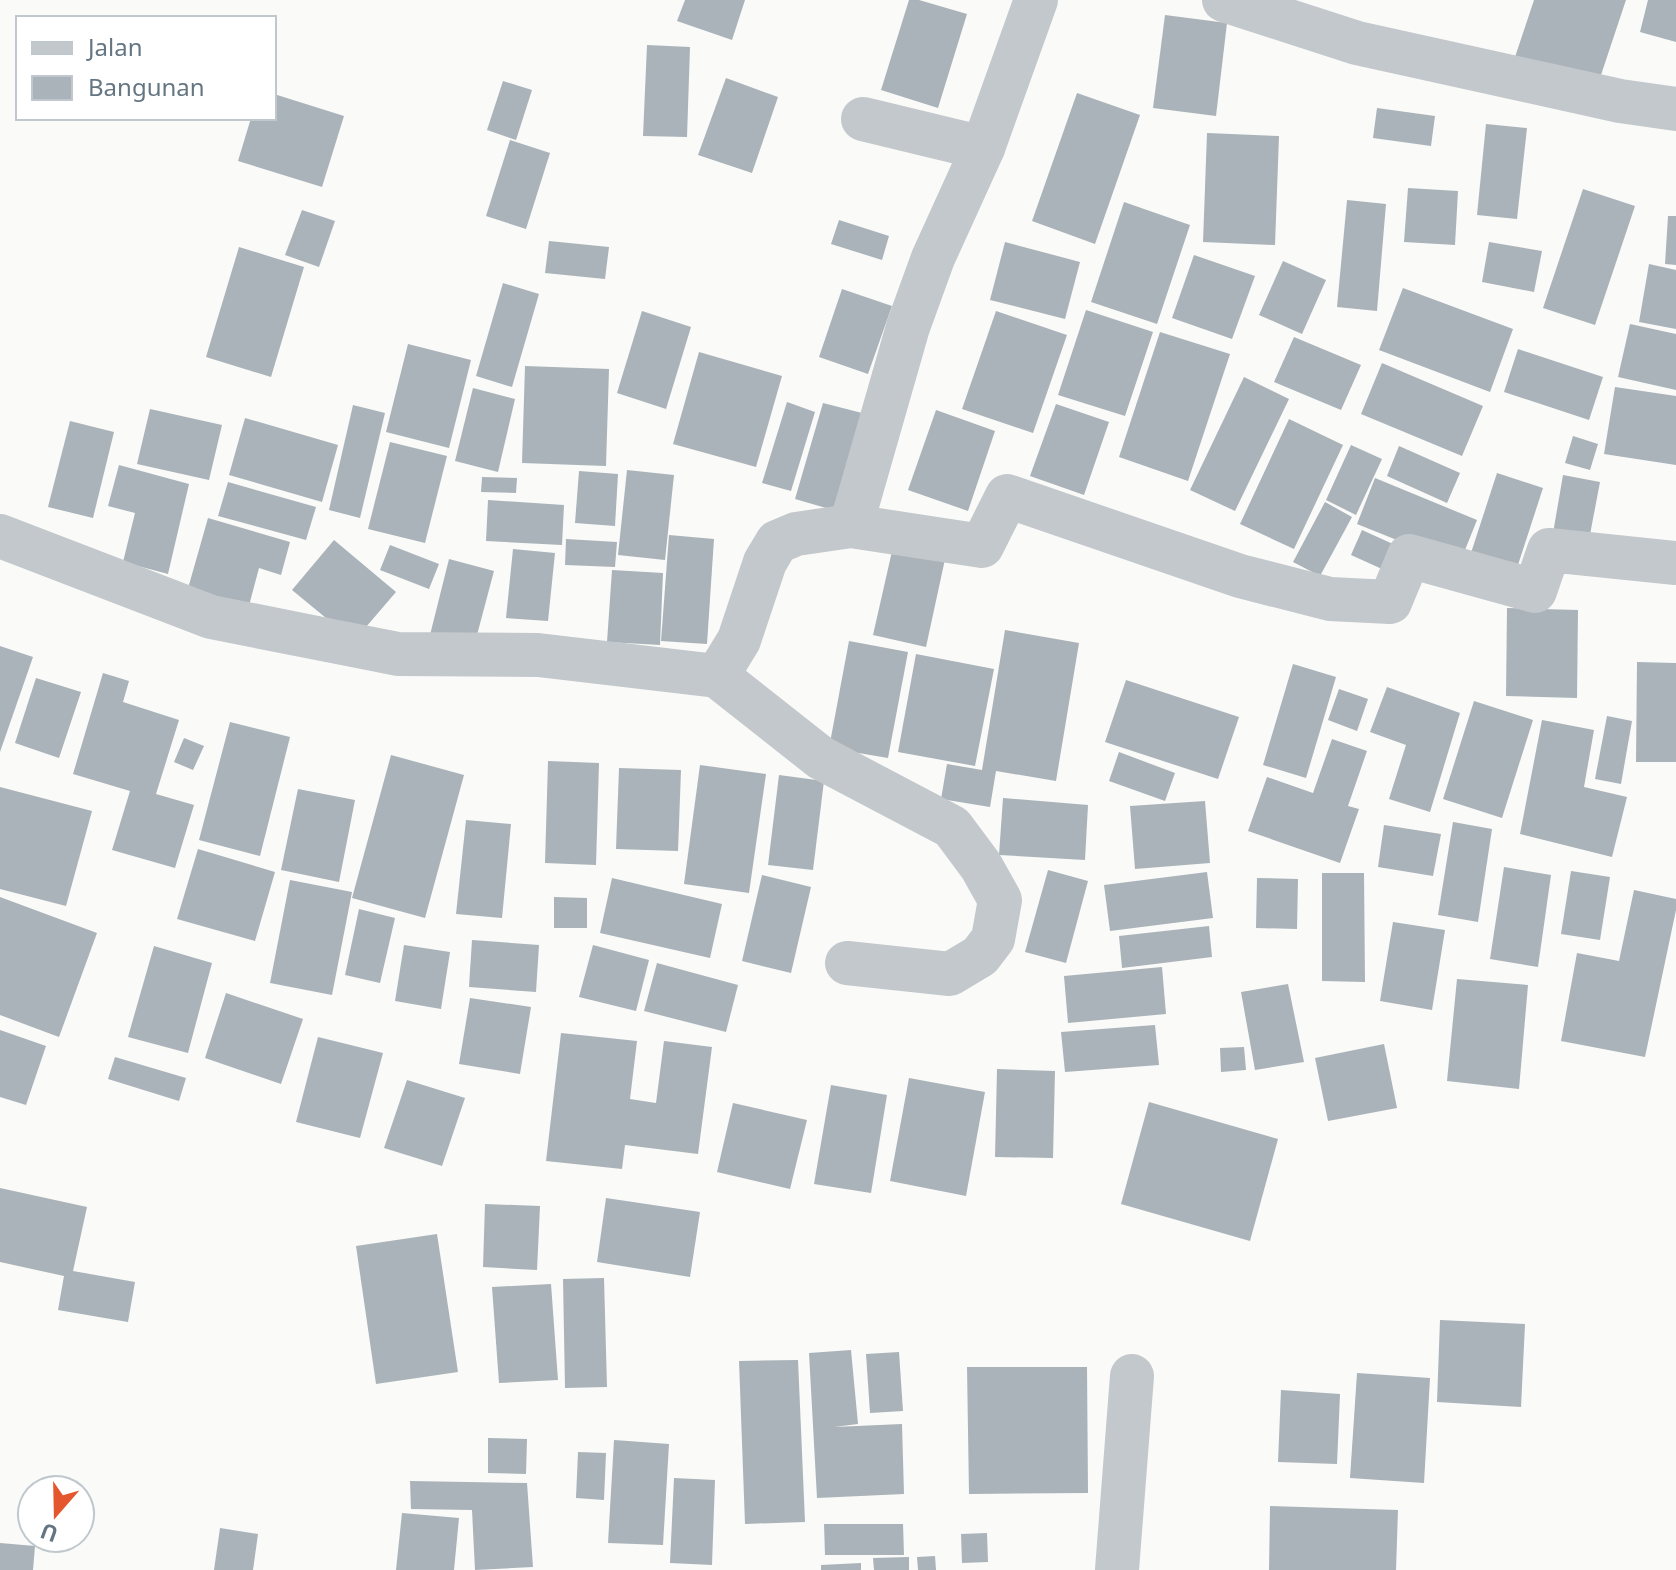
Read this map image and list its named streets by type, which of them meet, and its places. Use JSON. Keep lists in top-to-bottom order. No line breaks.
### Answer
{"legend":["Jalan","Bangunan"],"north":"bottom"}
